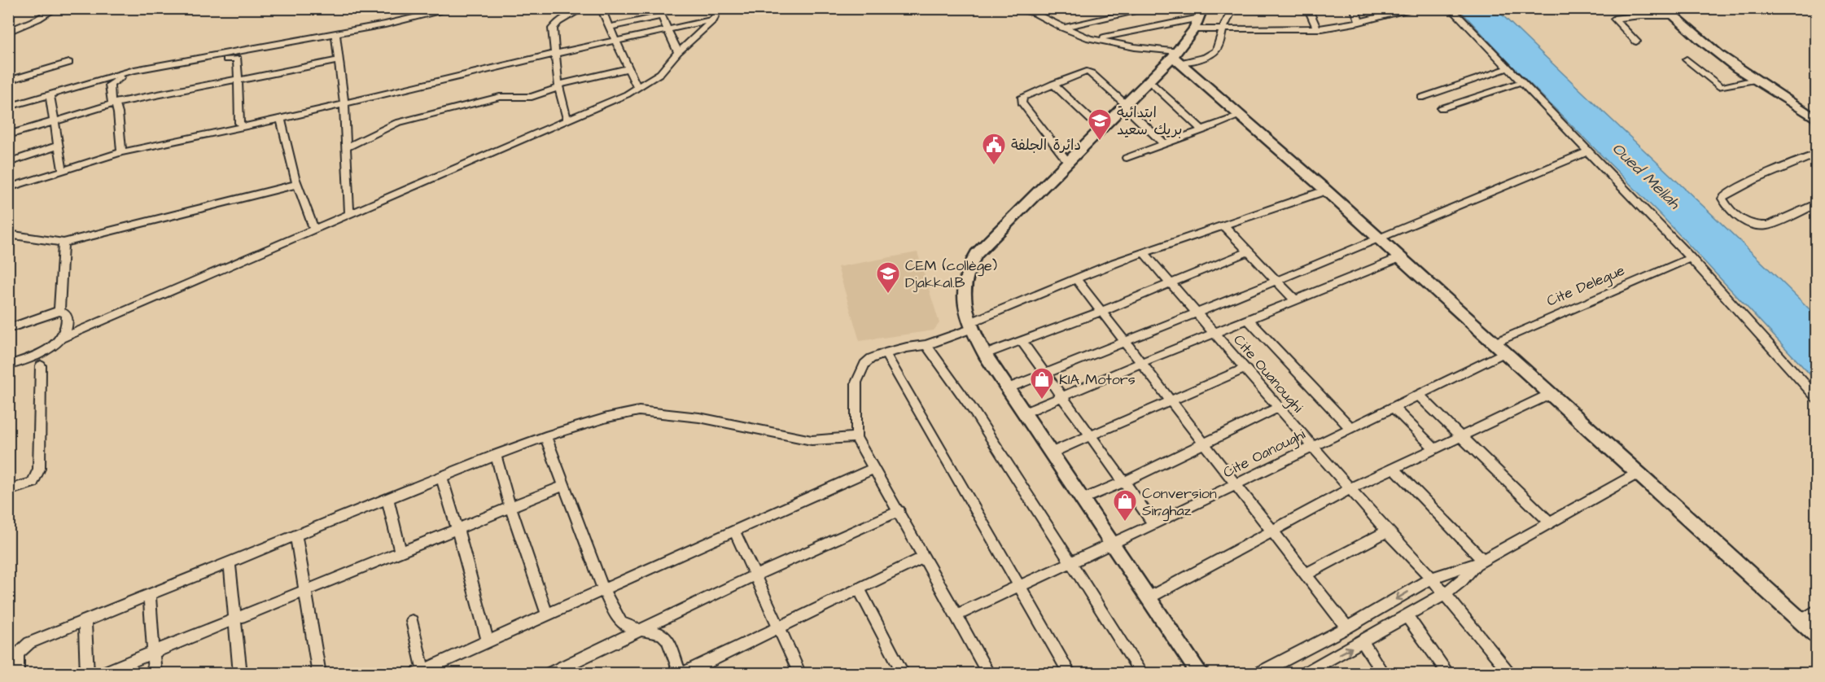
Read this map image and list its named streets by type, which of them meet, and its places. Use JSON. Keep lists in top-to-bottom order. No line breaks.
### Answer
{"streets":{"street":["Cite Delegue","Cite Ouanoughi","Cite Oanoughi"]},"crossings":[["Cite Ouanoughi","Cite Oanoughi"]],"water":["Oued Mellah"],"places":{"school or university":["ابتدائية بريك سعيد","CEM (collège) Djakkal.B"],"public building":["دائرة الجلفة"],"shop":["KIA Motors","Conversion Sirghaz"]}}
